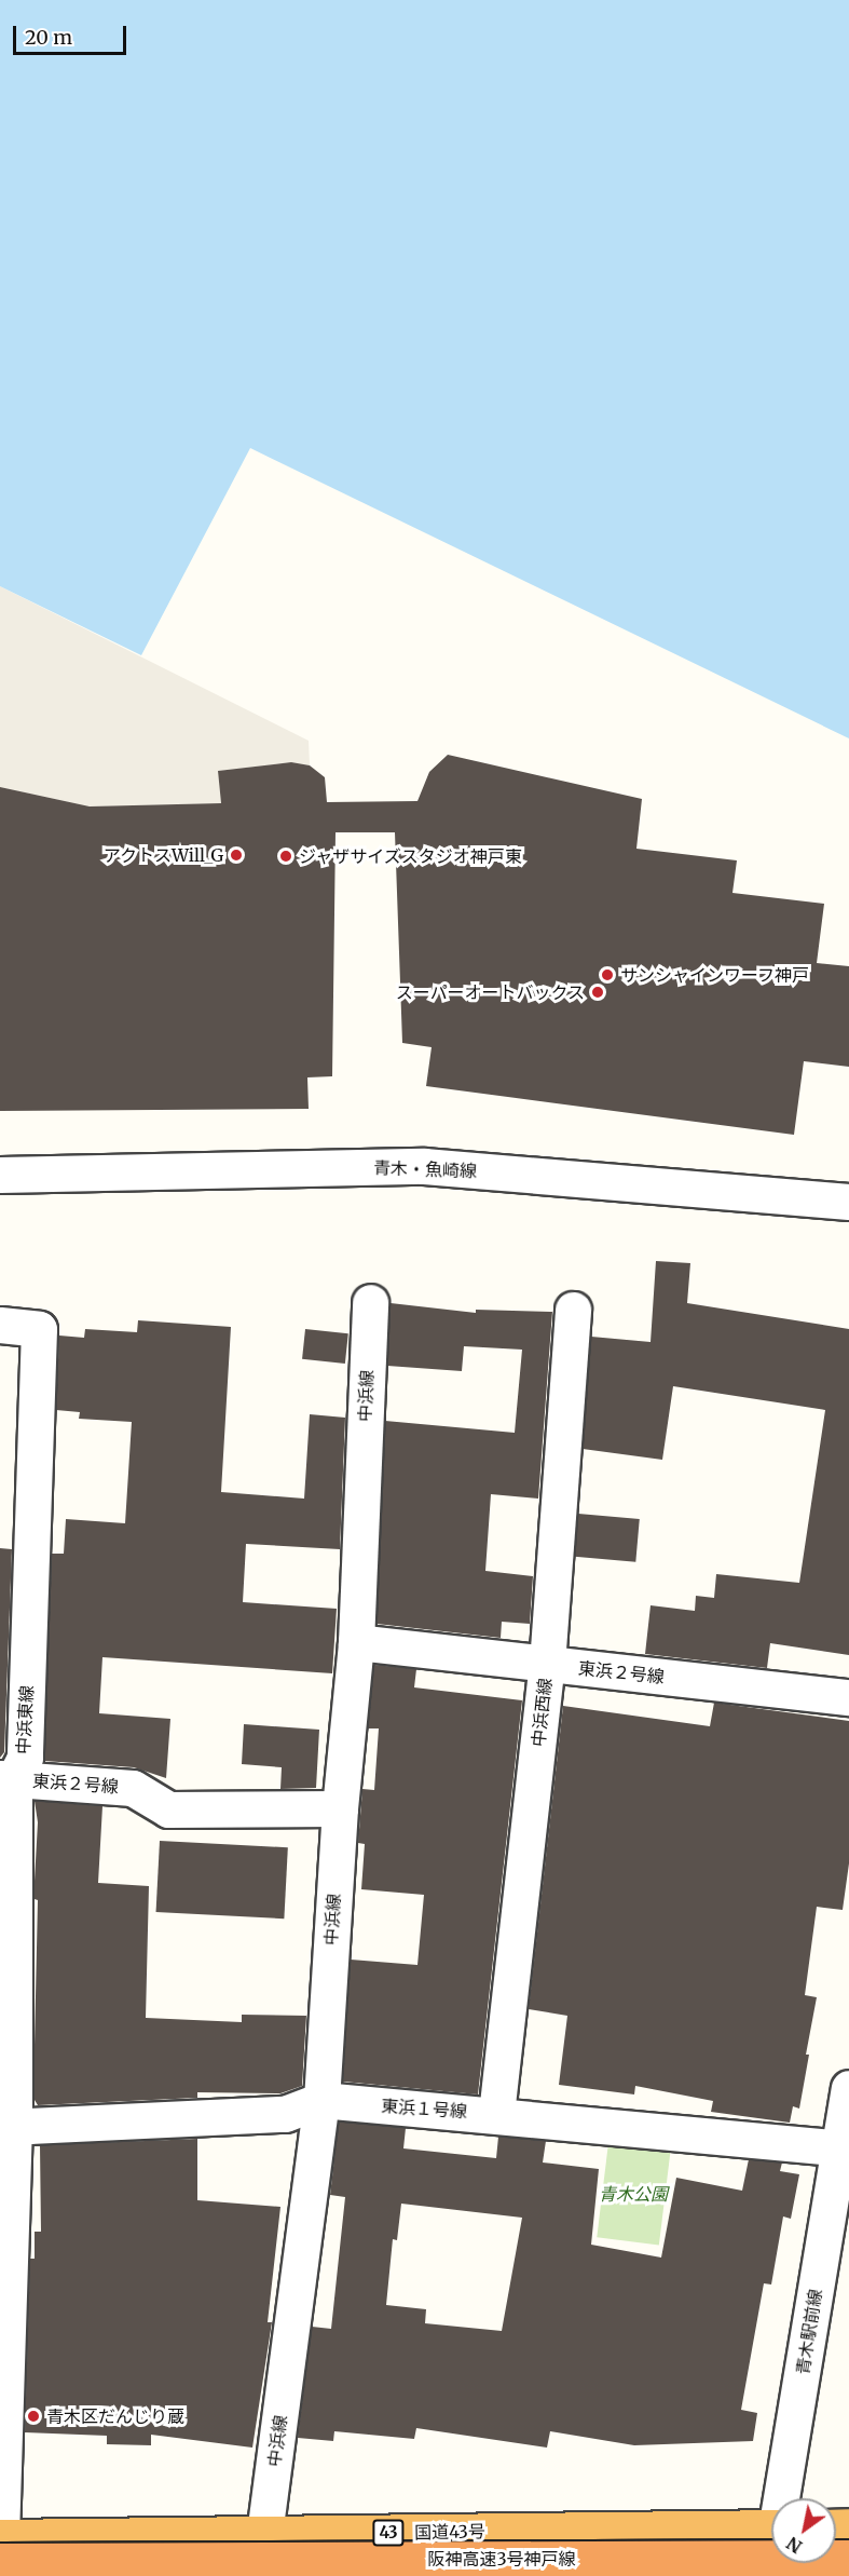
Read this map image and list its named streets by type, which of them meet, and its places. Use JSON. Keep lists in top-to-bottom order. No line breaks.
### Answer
{"streets":{"highway":["国道43号","43","阪神高速3号神戸線"],"street":["青木・魚崎線","中浜線","東浜２号線","中浜西線","中浜東線","東浜１号線","青木駅前線"]},"crossings":[["中浜線","東浜２号線"],["中浜線","東浜１号線"],["中浜線","国道43号"],["東浜２号線","中浜西線"],["東浜２号線","中浜東線"],["中浜西線","東浜１号線"],["中浜東線","東浜１号線"],["中浜東線","国道43号"],["中浜東線","阪神高速3号神戸線"],["東浜１号線","青木駅前線"],["国道43号","阪神高速3号神戸線"]],"parks":["青木公園"],"places":["アクトスWill_G","ジャザサイズスタジオ神戸東","サンシャインワーフ神戸","スーパーオートバックス","青木区だんじり蔵"],"scale_bar":"20 m","north":"bottom left"}
